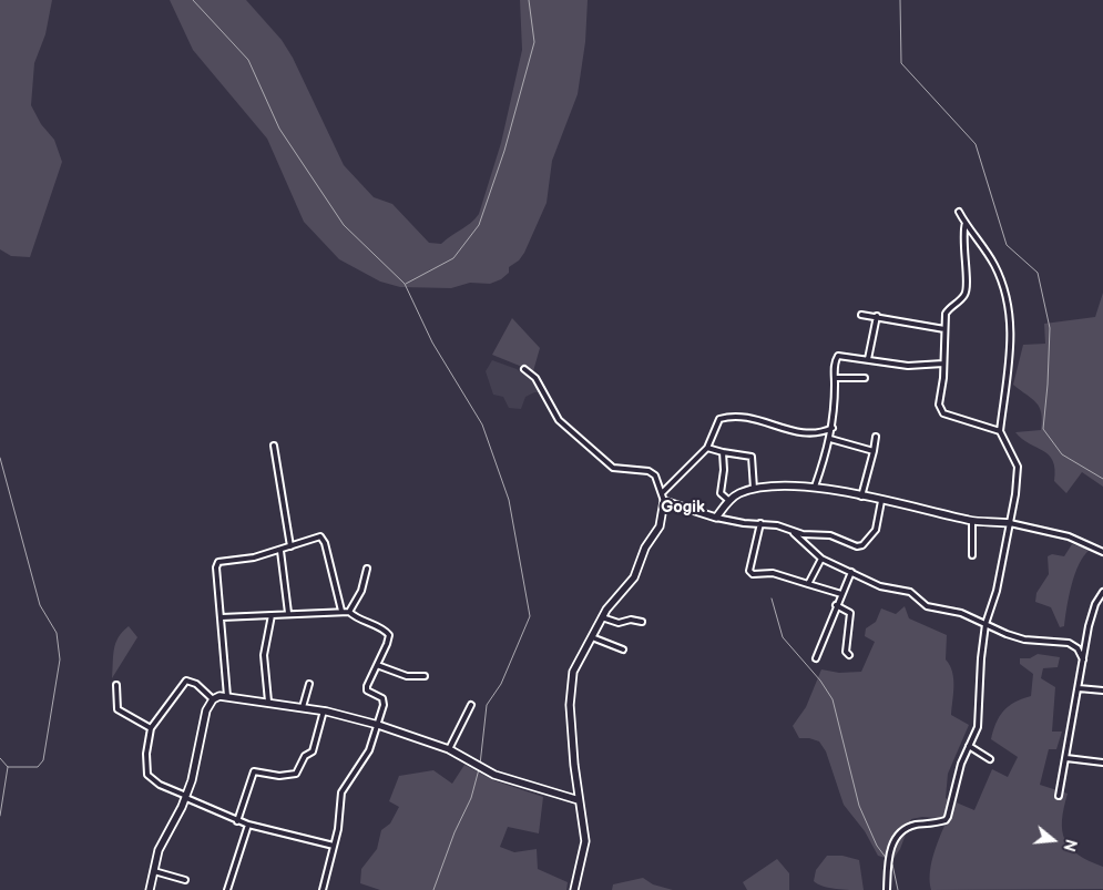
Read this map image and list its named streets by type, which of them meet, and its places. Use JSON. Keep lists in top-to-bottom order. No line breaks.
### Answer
{"districts":["Gogik"],"north":"right"}
